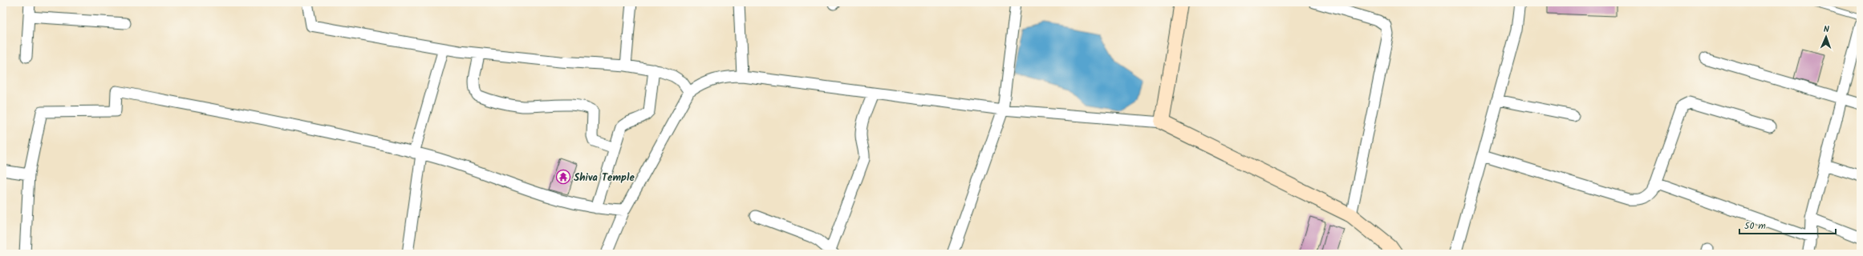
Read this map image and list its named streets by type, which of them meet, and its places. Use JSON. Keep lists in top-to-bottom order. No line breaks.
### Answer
{"places":{"temple":["Shiva Temple"]},"scale_bar":"50 m","north":"top"}
